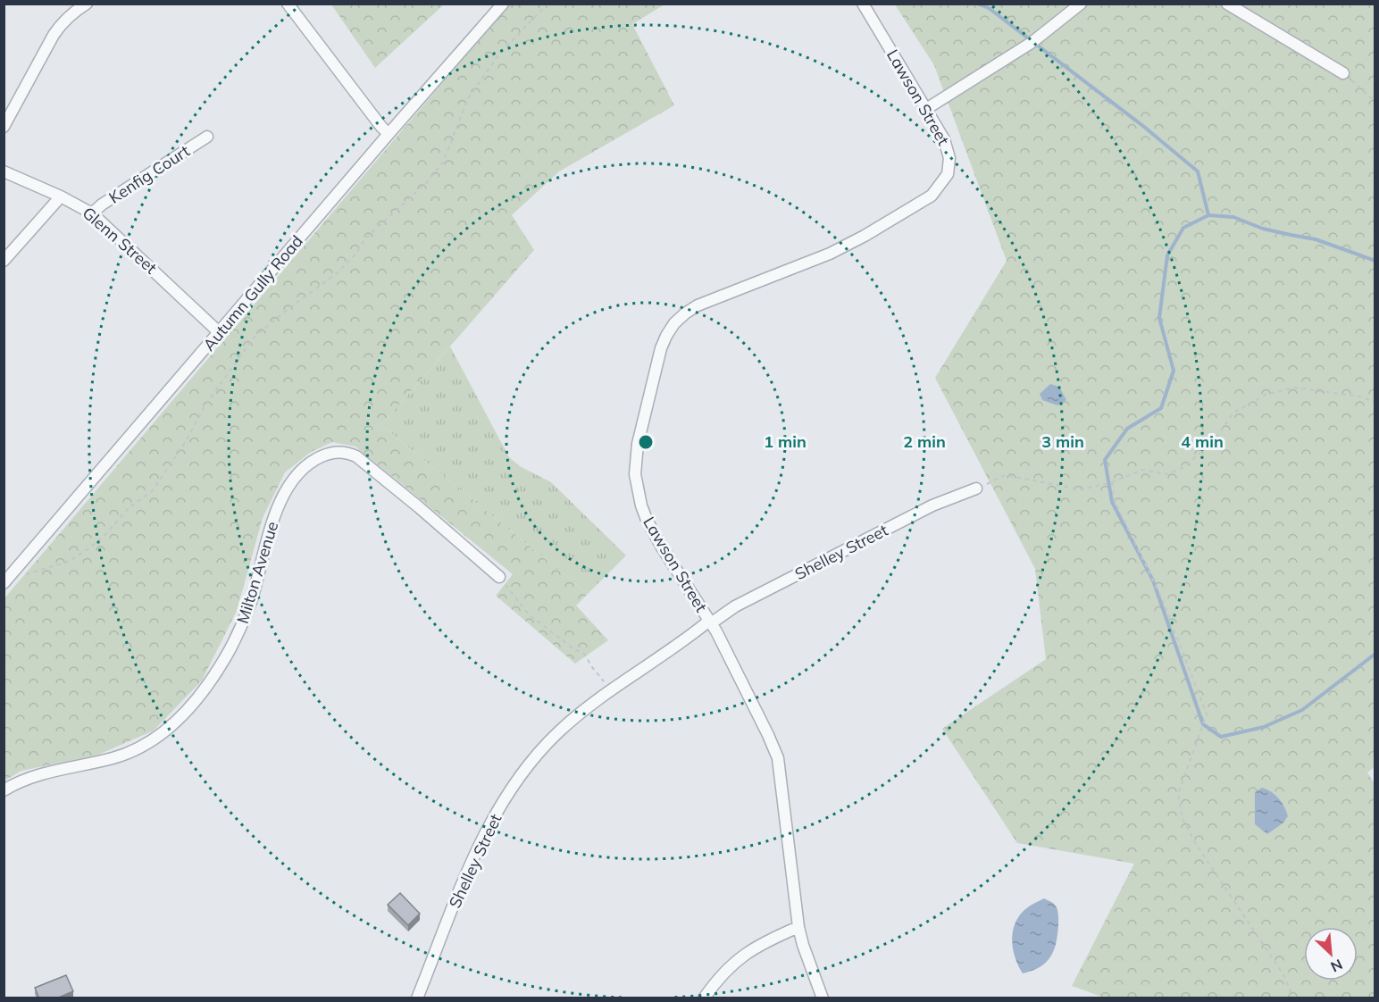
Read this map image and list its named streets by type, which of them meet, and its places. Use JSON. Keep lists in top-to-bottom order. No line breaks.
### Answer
{"streets":{"street":["Lawson Street","Kenfig Court","Glenn Street","Autumn Gully Road","Shelley Street","Milton Avenue"]},"crossings":[["Lawson Street","Shelley Street"],["Kenfig Court","Glenn Street"],["Glenn Street","Autumn Gully Road"]],"north":"bottom right","rings":["1 min","2 min","3 min","4 min"]}
